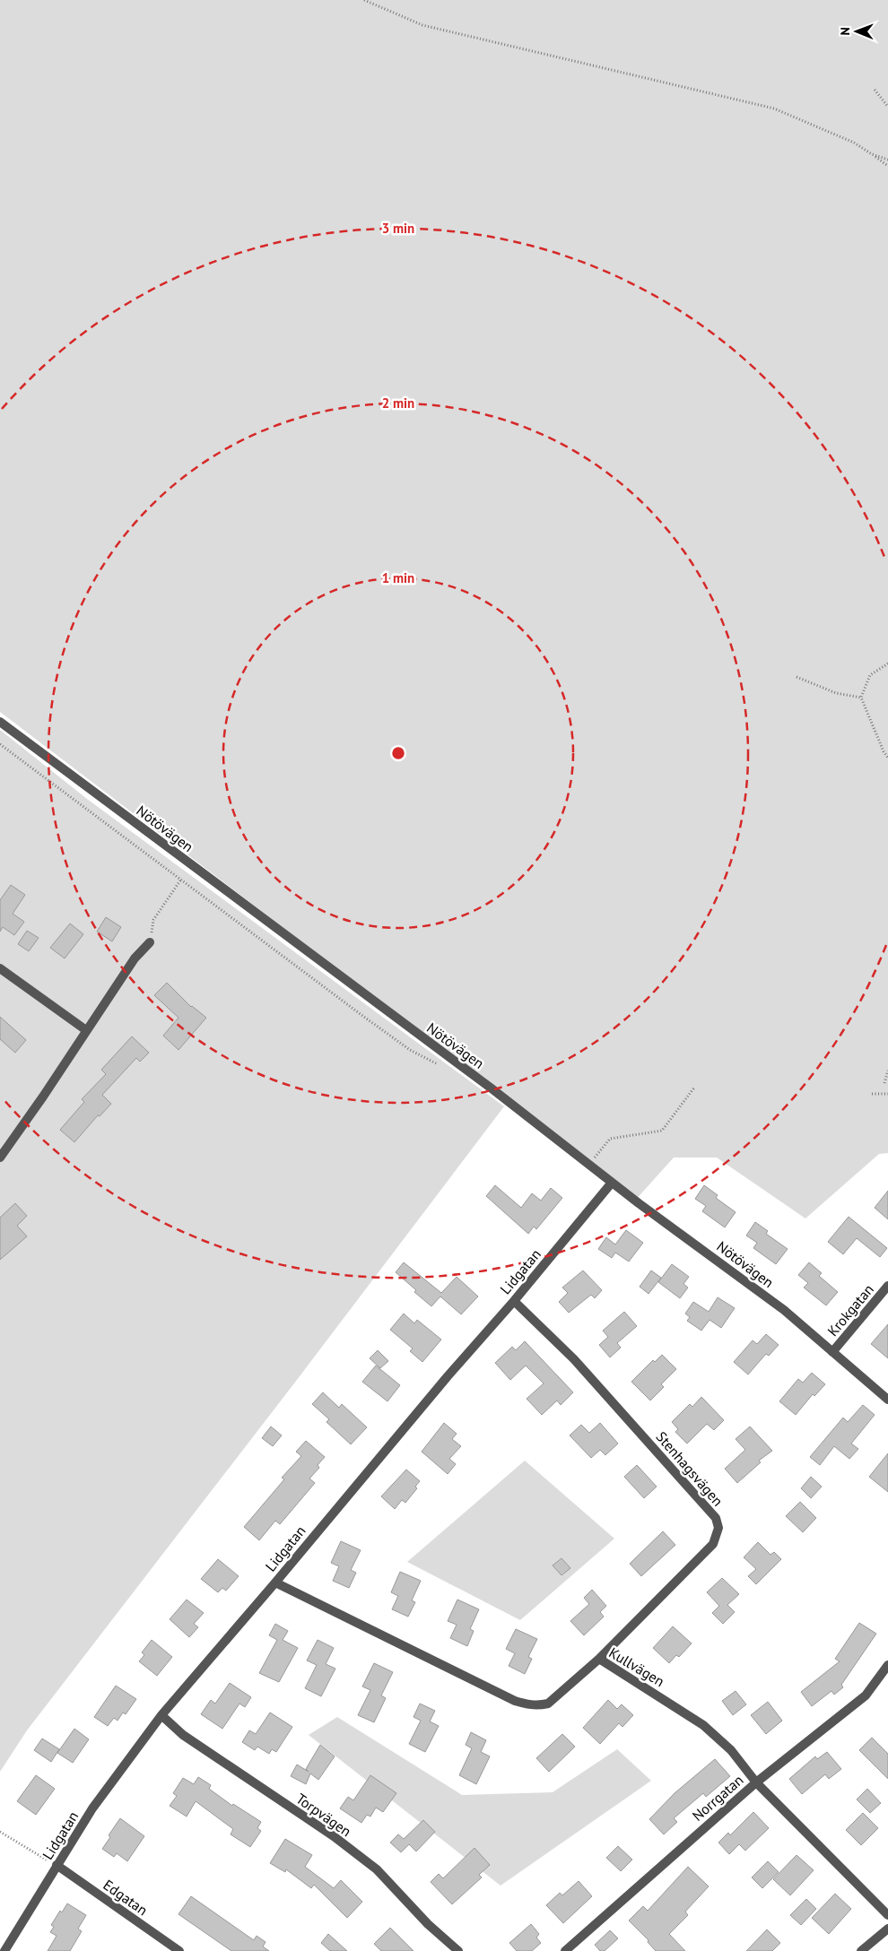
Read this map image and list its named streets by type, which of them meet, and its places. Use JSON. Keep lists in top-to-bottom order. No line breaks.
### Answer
{"streets":{"street":["Nötövägen","Lidgatan","Krokgatan","Stenhagsvägen","Kullvägen","Norrgatan","Torpvägen","Edgatan"]},"crossings":[["Nötövägen","Lidgatan"],["Nötövägen","Krokgatan"],["Lidgatan","Stenhagsvägen"],["Lidgatan","Kullvägen"],["Lidgatan","Torpvägen"],["Lidgatan","Edgatan"],["Stenhagsvägen","Kullvägen"],["Kullvägen","Norrgatan"]],"north":"left","rings":["3 min","2 min","1 min"]}
